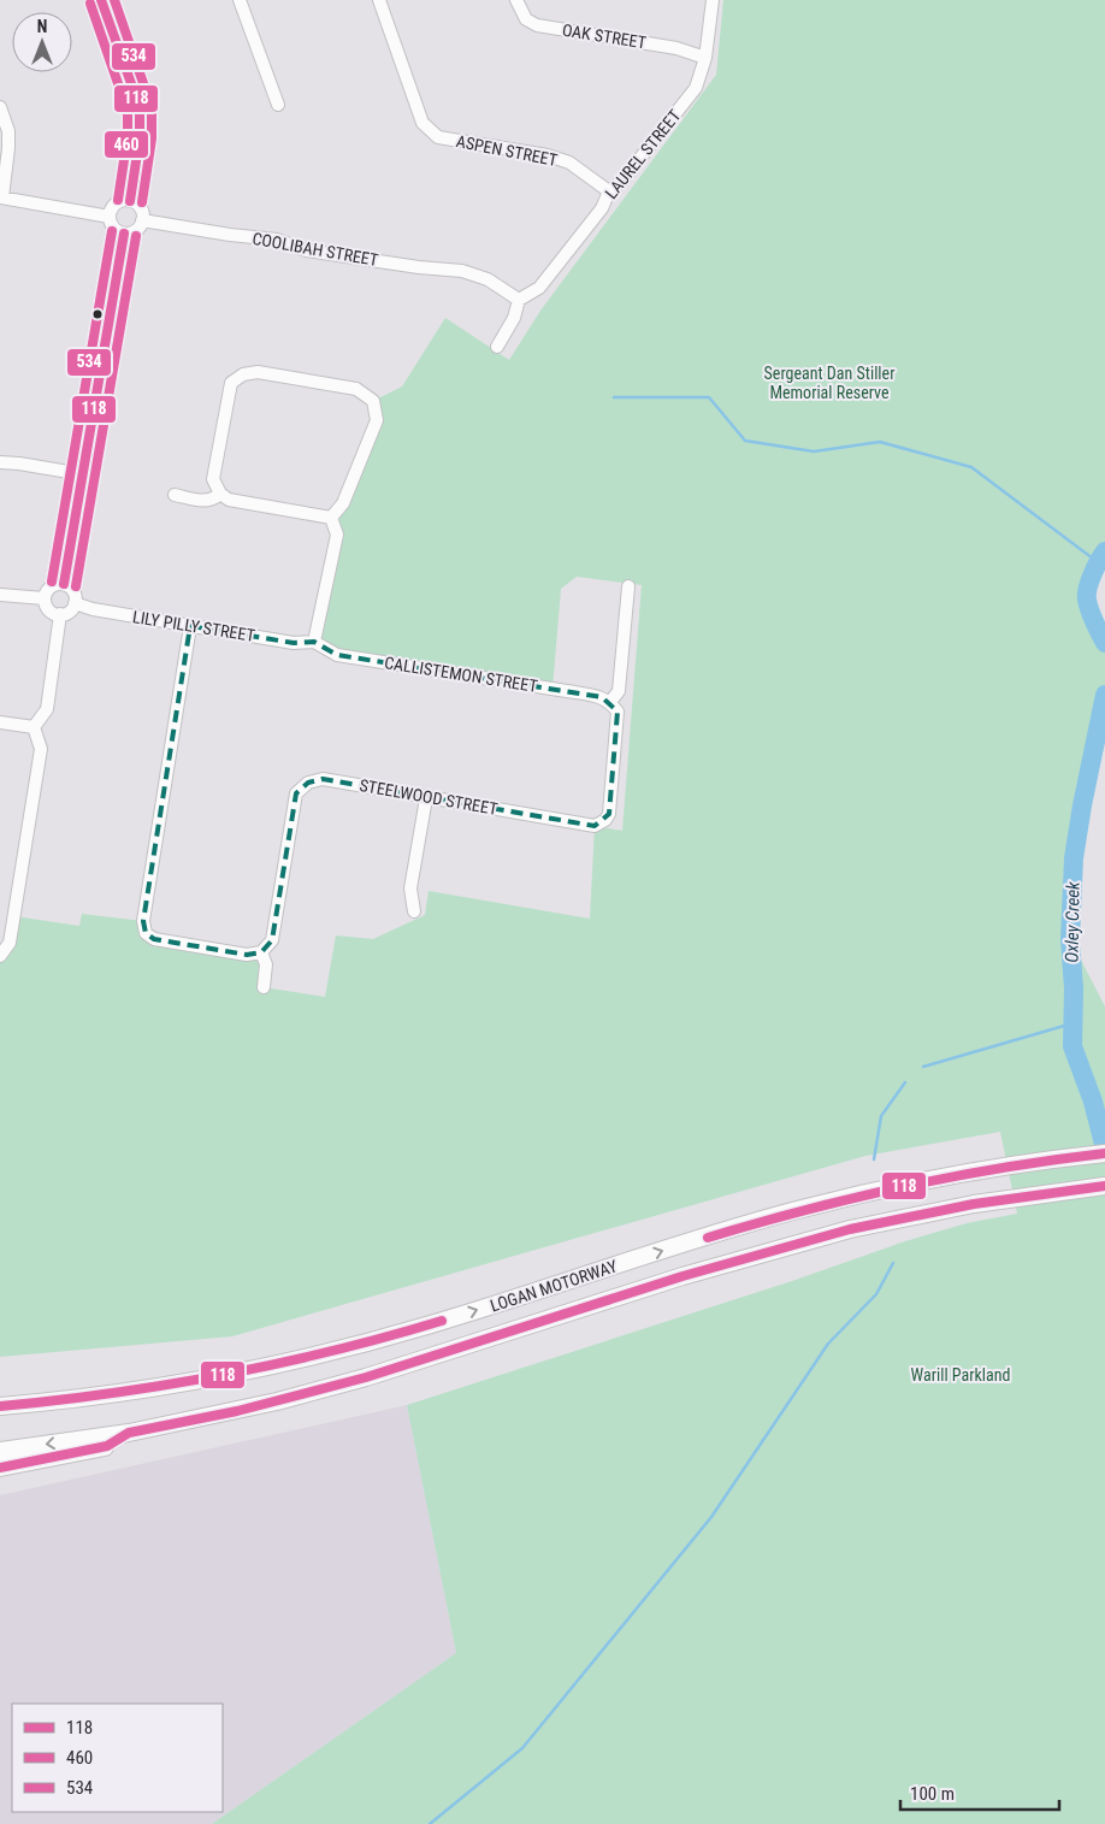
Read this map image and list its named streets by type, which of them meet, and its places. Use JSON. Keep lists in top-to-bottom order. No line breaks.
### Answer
{"streets":{"highway":["LOGAN MOTORWAY"],"street":["OAK STREET","ASPEN STREET","LAUREL STREET","COOLIBAH STREET","LILY PILLY STREET","CALLISTEMON STREET","STEELWOOD STREET"]},"crossings":[["OAK STREET","LAUREL STREET"],["ASPEN STREET","LAUREL STREET"],["LAUREL STREET","COOLIBAH STREET"],["LILY PILLY STREET","CALLISTEMON STREET"],["CALLISTEMON STREET","STEELWOOD STREET"]],"water":["Oxley Creek"],"parks":["Sergeant Dan Stiller Memorial Reserve","Warill Parkland"],"lines":["transit line 118","transit line 534","transit line 460"],"legend":["118","460","534"],"scale_bar":"100 m","north":"top"}
